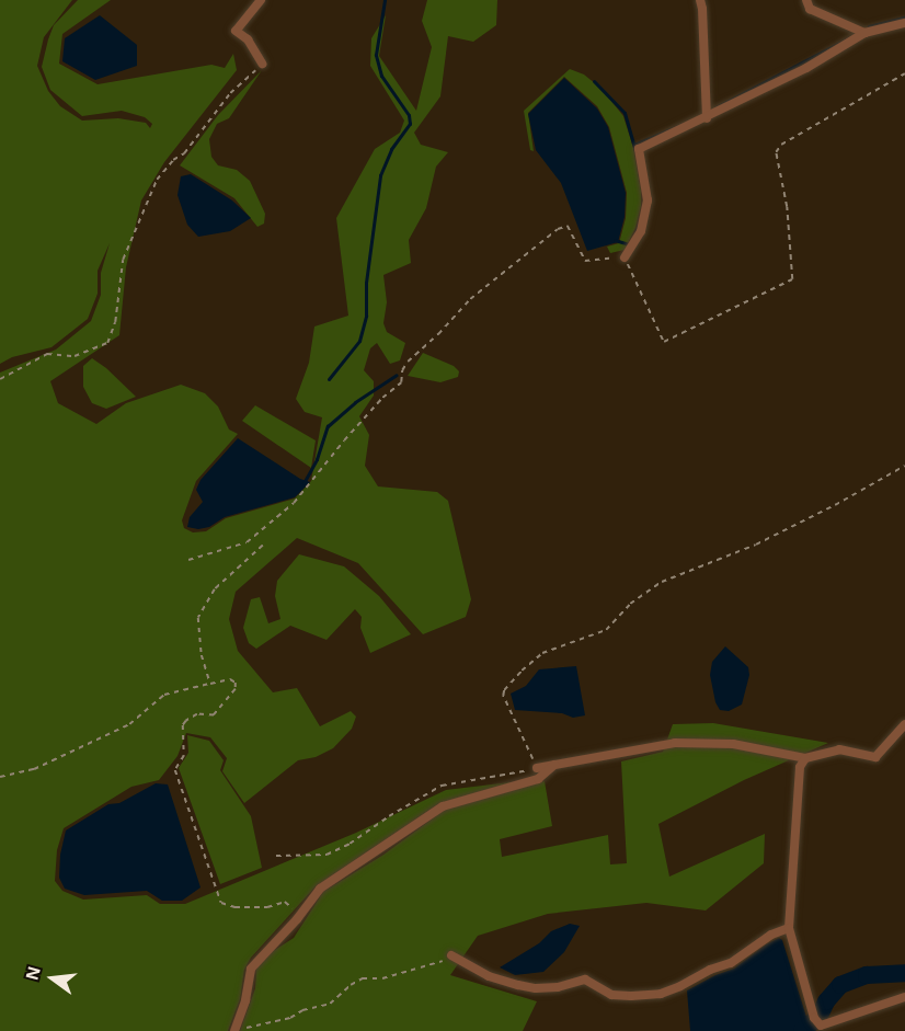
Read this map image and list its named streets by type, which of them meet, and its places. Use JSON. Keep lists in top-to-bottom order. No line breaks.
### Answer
{"north":"left"}
